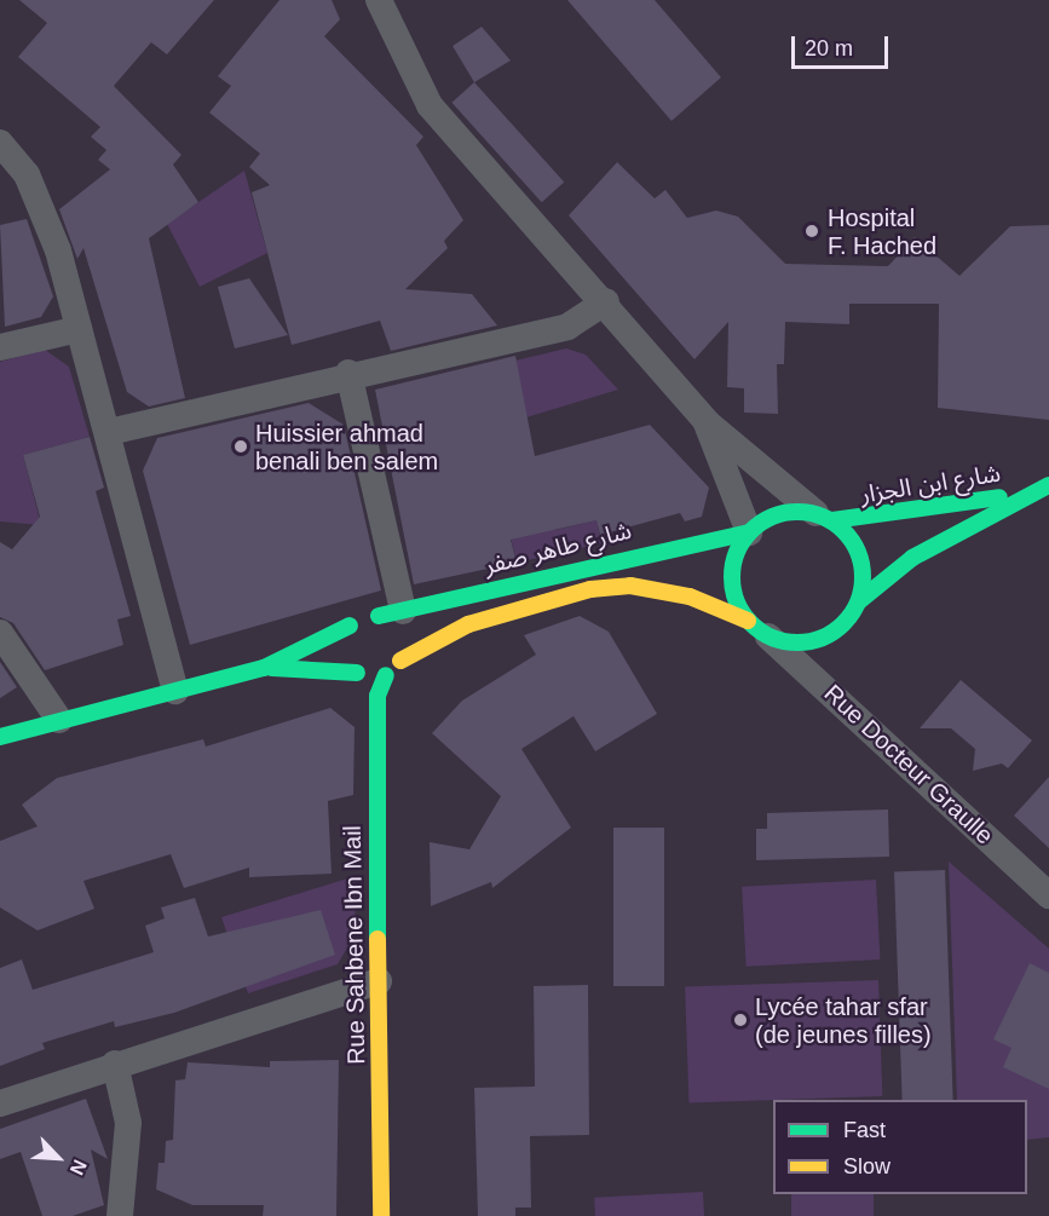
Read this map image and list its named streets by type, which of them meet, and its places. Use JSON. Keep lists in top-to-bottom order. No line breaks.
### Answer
{"streets":{"main road":["شارع ابن الجزار","شارع طاهر صفر","Rue Sahbene Ibn Mail"],"street":["Rue Docteur Graulle"]},"crossings":[["شارع ابن الجزار","شارع طاهر صفر"],["شارع ابن الجزار","Rue Docteur Graulle"],["شارع طاهر صفر","Rue Docteur Graulle"],["شارع طاهر صفر","Rue Sahbene Ibn Mail"]],"places":["Hospital F. Hached","Huissier ahmad benali ben salem","Lycée tahar sfar (de jeunes filles)"],"legend":["Fast","Slow"],"scale_bar":"20 m","north":"bottom right"}
